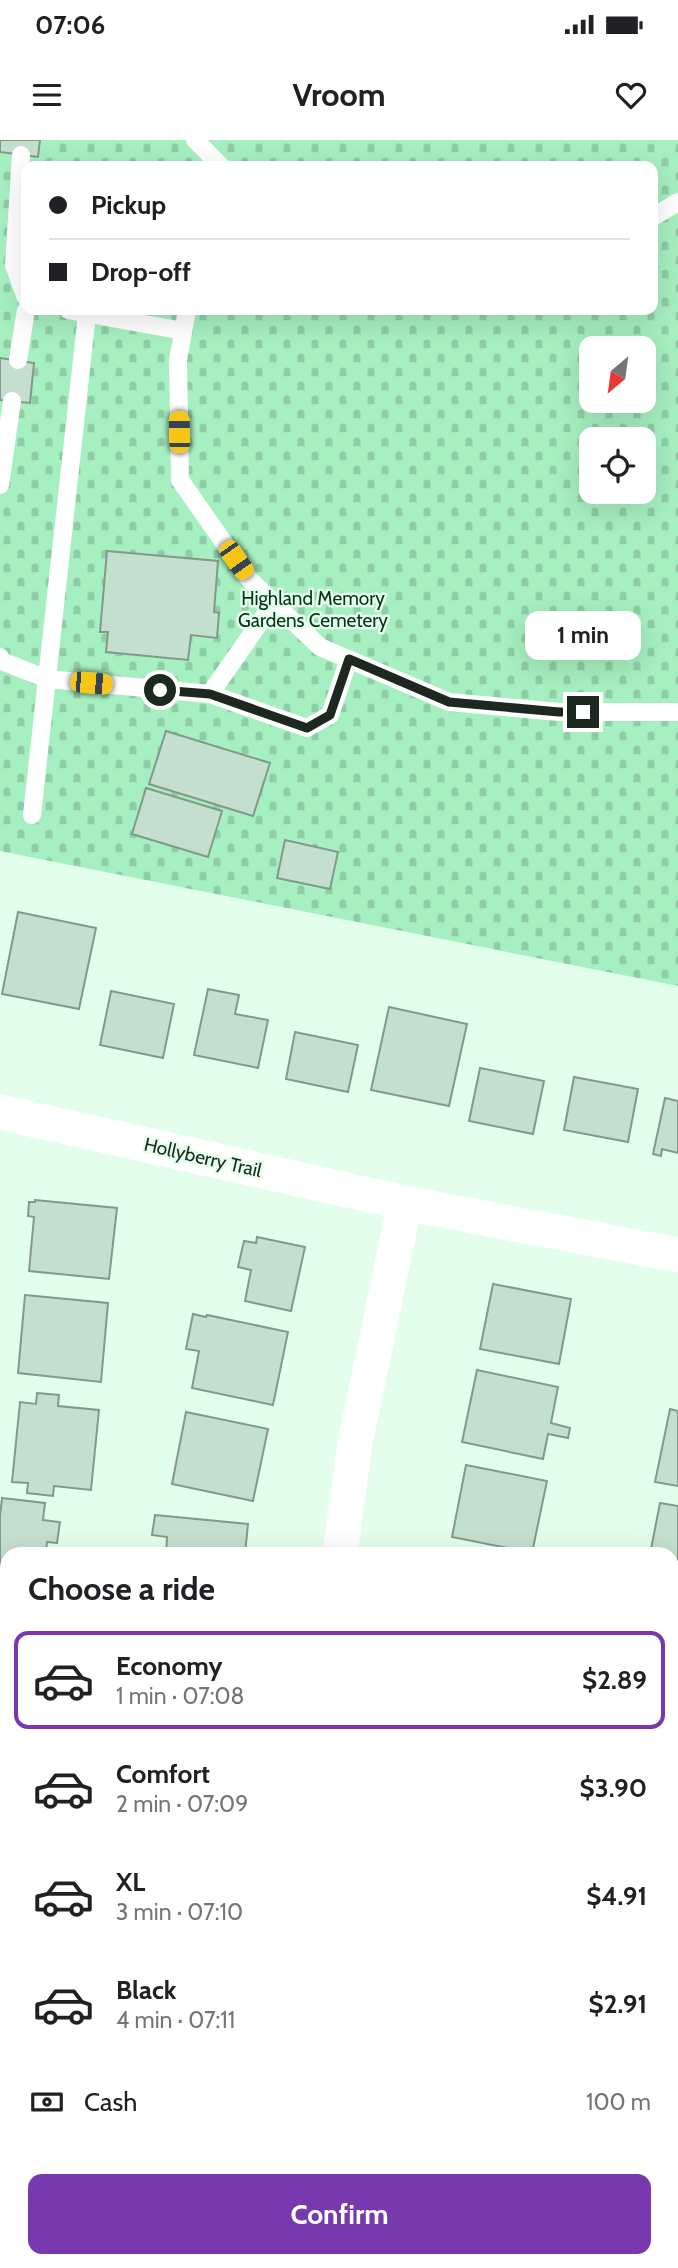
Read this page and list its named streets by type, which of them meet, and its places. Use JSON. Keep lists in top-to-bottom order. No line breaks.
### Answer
{"streets":{"street":["Hollyberry Trail"]},"parks":["Highland Memory Gardens Cemetery"],"north":"bottom left","page":{"status":"07:06","header":"Vroom","banner":["Pickup","Drop-off"],"bubble":"1 min","heading":"Choose a ride","list":[{"name":"Economy","note":"1 min · 07:08","value":"$2.89"},{"name":"Comfort","note":"2 min · 07:09","value":"$3.90"},{"name":"XL","note":"3 min · 07:10","value":"$4.91"},{"name":"Black","note":"4 min · 07:11","value":"$2.91"}],"pay":["Cash","100 m"],"buttons":"Confirm"}}
